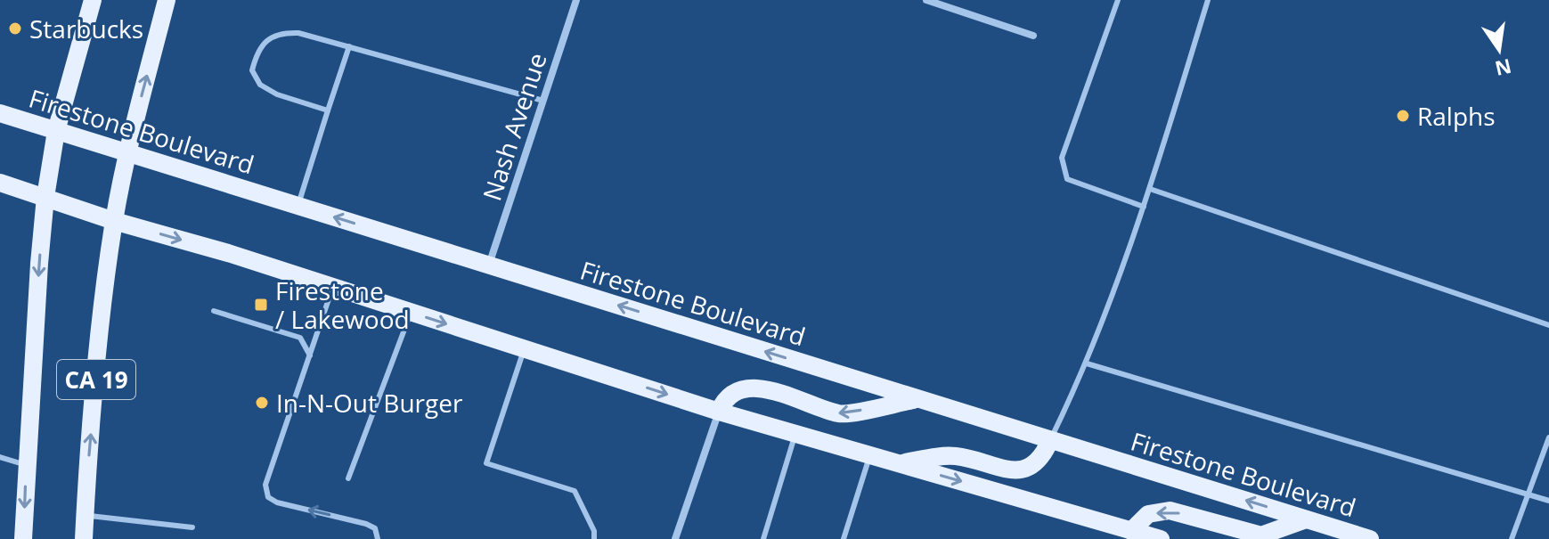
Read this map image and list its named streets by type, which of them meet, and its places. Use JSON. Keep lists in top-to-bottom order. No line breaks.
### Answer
{"streets":{"main road":["Firestone Boulevard","CA 19"],"street":["Nash Avenue"]},"crossings":[["Nash Avenue","Firestone Boulevard"],["Firestone Boulevard","CA 19"]],"places":{"other":["Starbucks","Ralphs","In-N-Out Burger"],"transit":["Firestone / Lakewood"]},"north":"bottom"}
